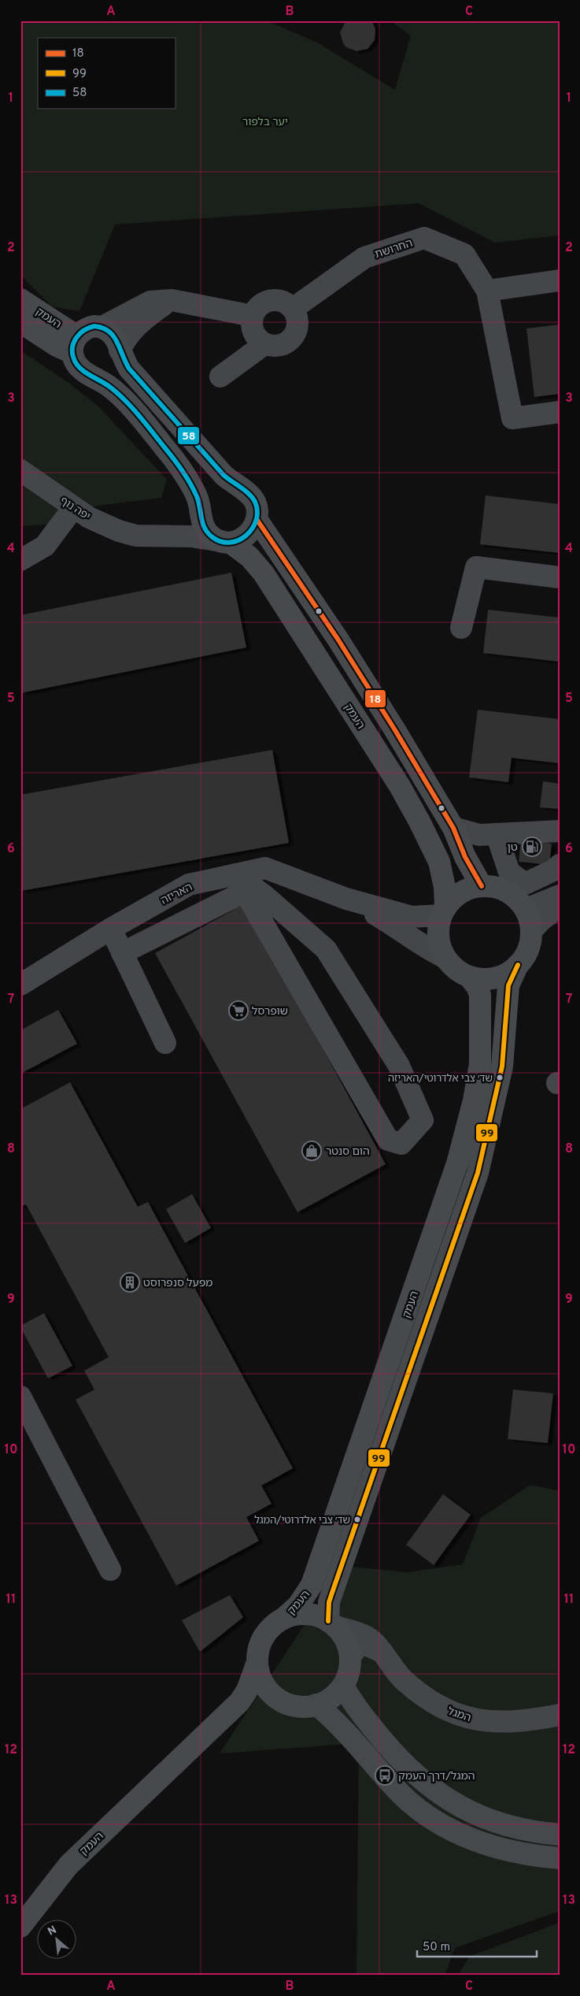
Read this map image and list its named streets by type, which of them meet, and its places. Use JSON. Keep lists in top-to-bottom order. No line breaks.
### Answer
{"streets":{"main road":["העמק"],"street":["החרושת","יפה נוף","האריזה","המגל"]},"crossings":[["העמק","יפה נוף"],["העמק","האריזה"],["העמק","המגל"]],"parks":["יער בלפור"],"places":{"fuel station":["טן"],"supermarket":["שופרסל"],"other":["שד׳ צבי אלדרוטי/האריזה","שד׳ צבי אלדרוטי/המגל"],"shop":["הום סנטר"],"building":["מפעל סנפרוסט"],"bus stop":["המגל/דרך העמק"]},"lines":["transit line 58","transit line 18","transit line 99"],"legend":["18","99","58"],"scale_bar":"50 m","north":"top left","grid":{"columns":["A","B","C"],"rows":["1","2","3","4","5","6","7","8","9","10","11","12","13"]}}
